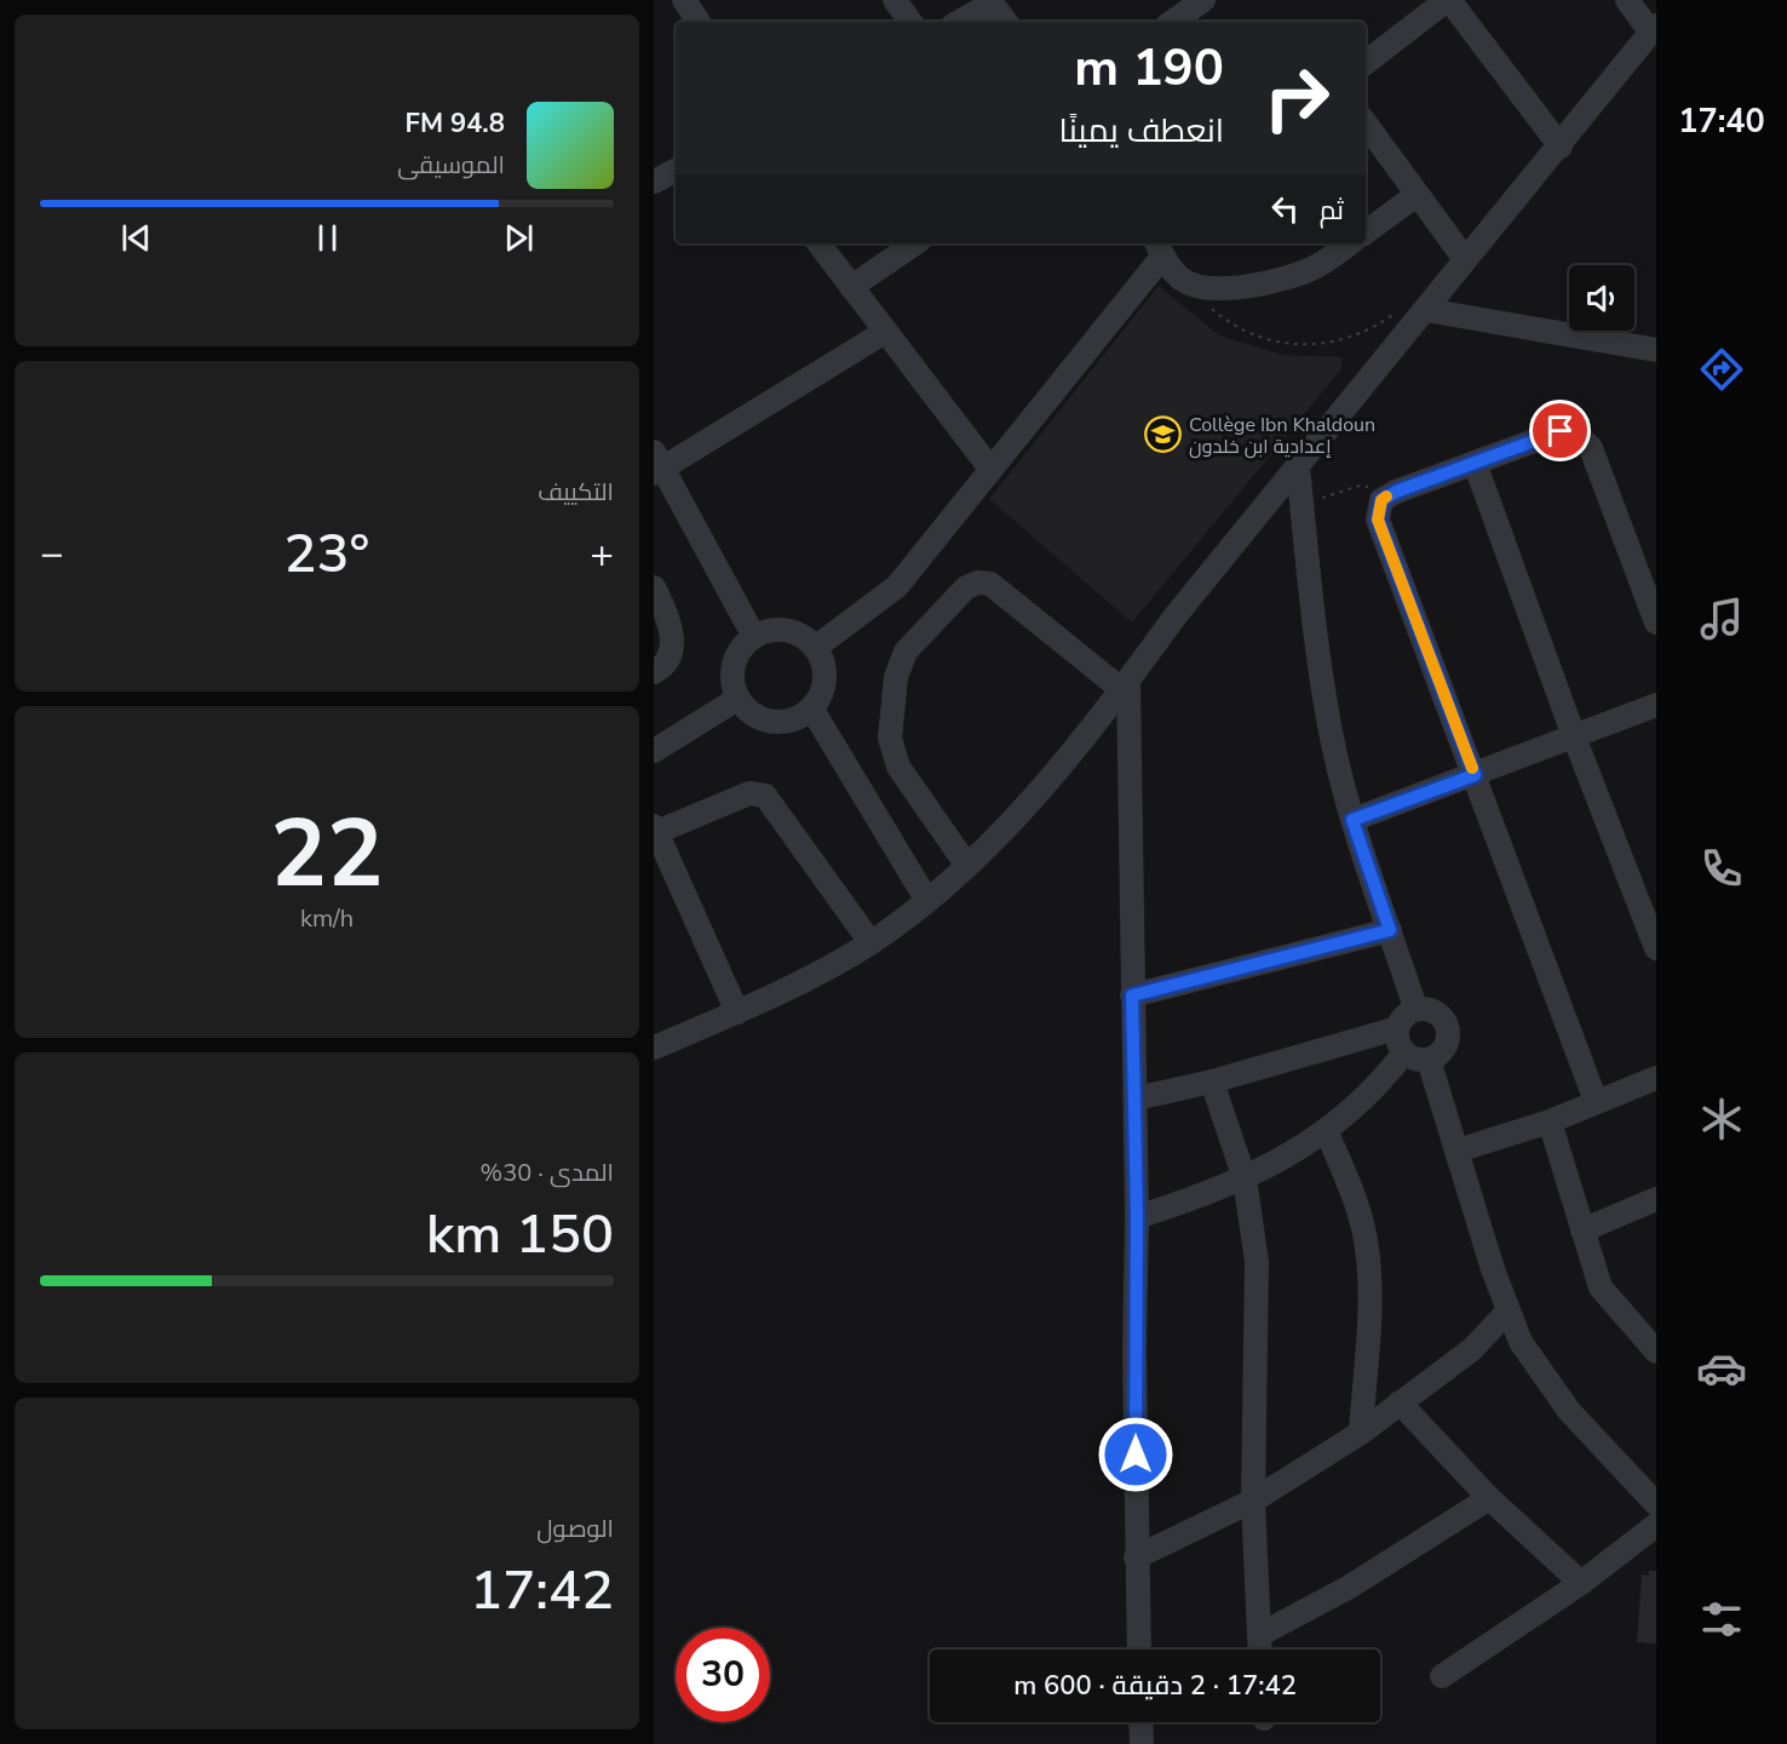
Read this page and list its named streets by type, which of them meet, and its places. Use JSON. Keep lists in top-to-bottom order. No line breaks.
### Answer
{"places":{"school or university":["Collège Ibn Khaldoun إعدادية ابن خلدون"]},"page":{"tabs":"17:40","turn":["190 m","انعطف يمينًا"],"song":["94.8 FM","الموسيقى"],"then":"ثم","tile":["التكييف",["22","km/h"],["المدى · 30%","150 km"],["الوصول","17:42"]],"heat":["−","23°","+"],"limit":"30","trip":"17:42 · 2 دقيقة · 600 m"}}
